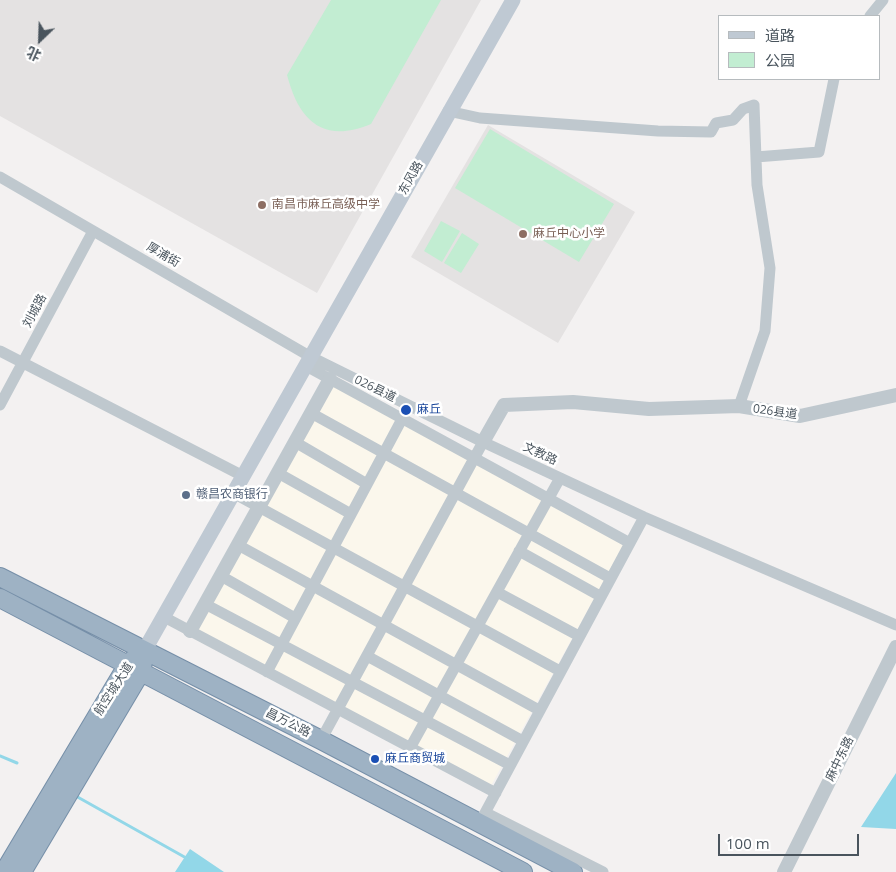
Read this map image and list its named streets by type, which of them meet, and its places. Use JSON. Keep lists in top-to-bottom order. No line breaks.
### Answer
{"streets":{"highway":["航空城大道","昌万公路"],"main road":["东风路"],"street":["厚浦街","刘城路","026县道","文教路","麻中东路"]},"crossings":[["东风路","厚浦街"],["东风路","026县道"],["厚浦街","刘城路"],["厚浦街","026县道"],["026县道","文教路"],["航空城大道","昌万公路"]],"places":["南昌市麻丘高级中学","麻丘中心小学","麻丘","赣昌农商银行","麻丘商贸城"],"legend":["道路","公园"],"scale_bar":"100 m","north":"bottom left"}
